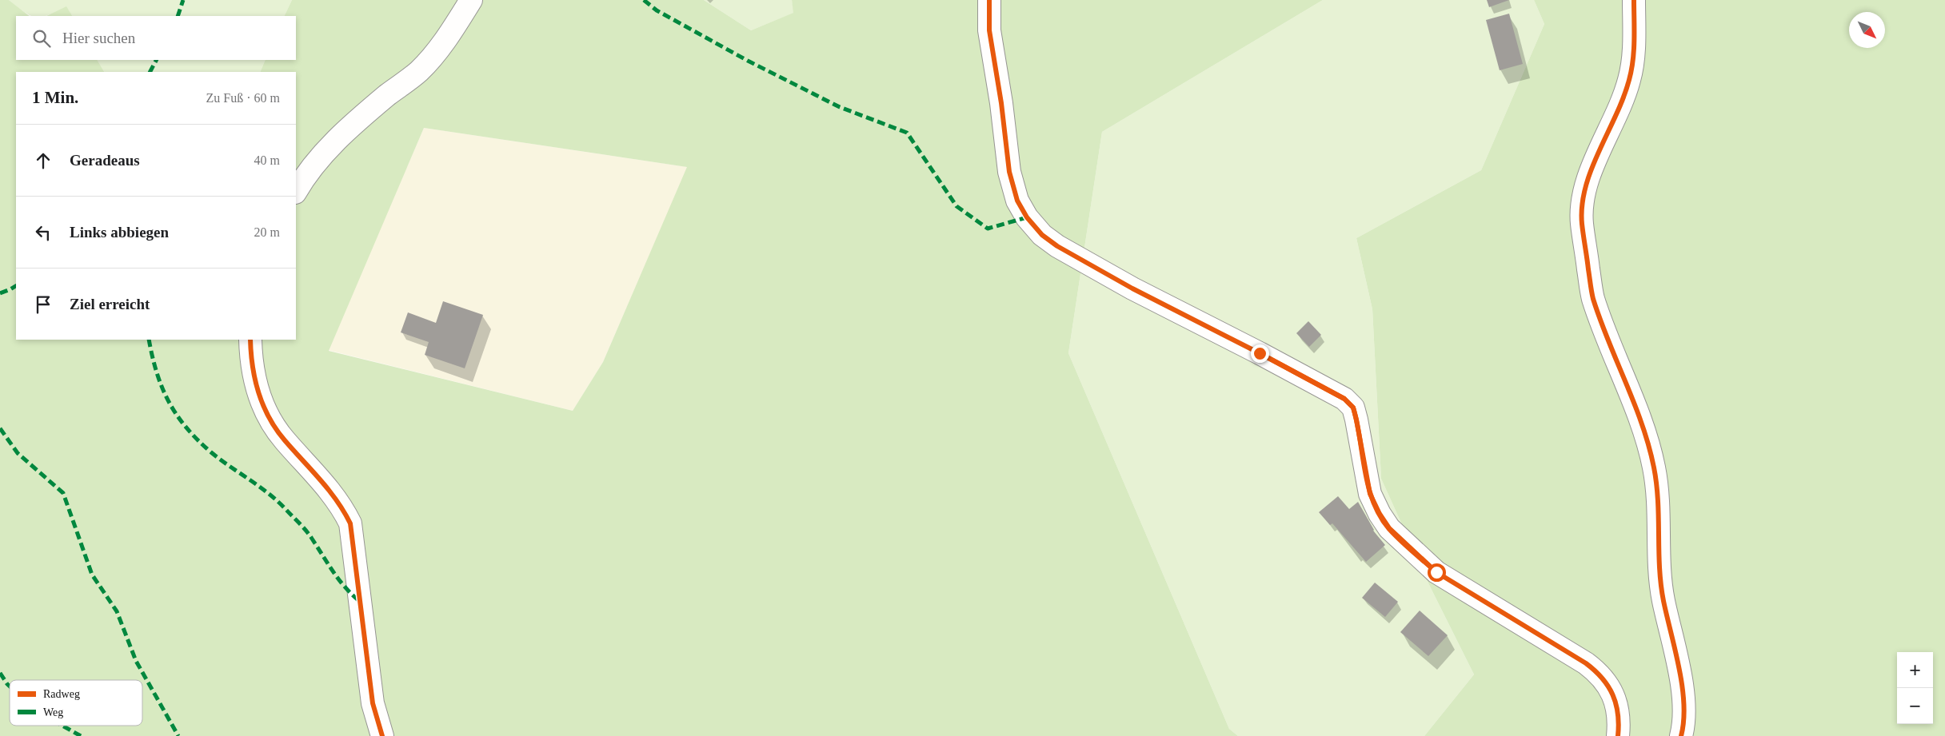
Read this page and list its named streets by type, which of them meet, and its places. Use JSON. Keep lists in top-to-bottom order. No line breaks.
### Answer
{"legend":["Radweg","Weg"],"north":"bottom right","page":{"search":"Hier suchen","heading":["1 Min.","Zu Fuß · 60 m"],"list":[["Geradeaus","40 m"],["Links abbiegen","20 m"],"Ziel erreicht"],"map_buttons":["+","−"]}}
